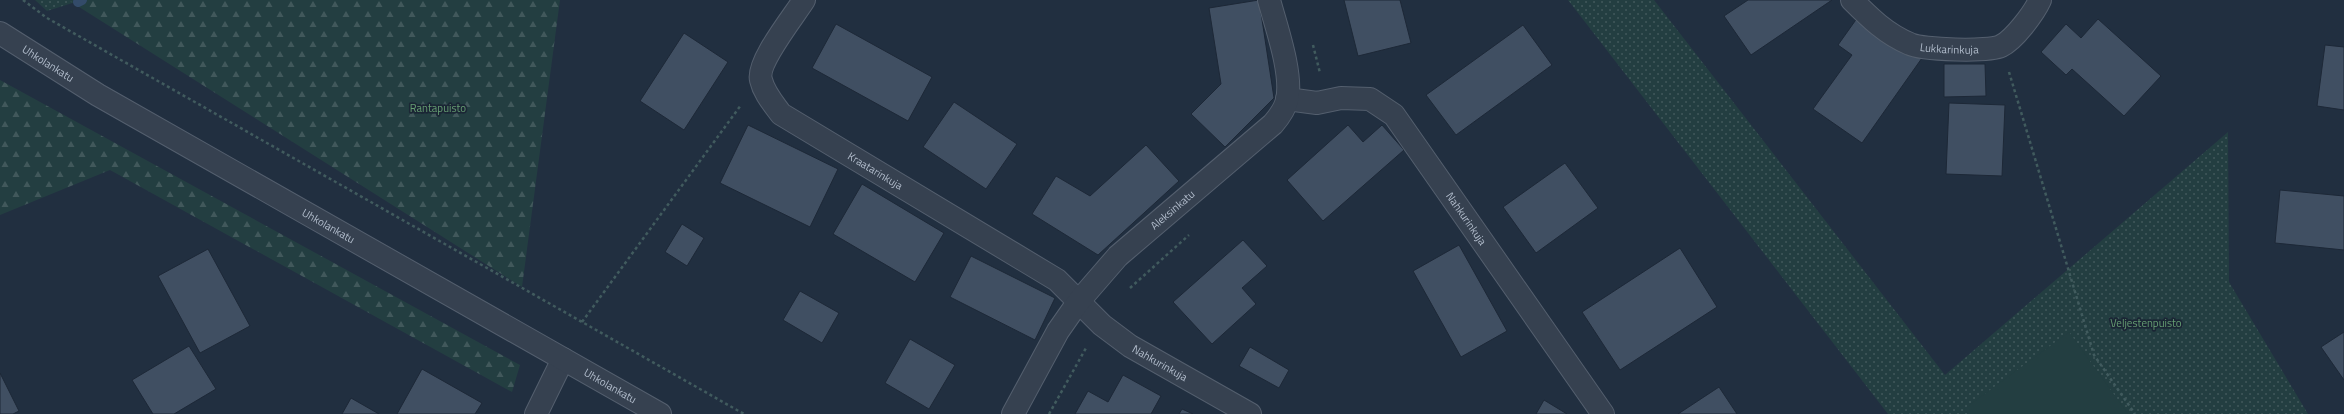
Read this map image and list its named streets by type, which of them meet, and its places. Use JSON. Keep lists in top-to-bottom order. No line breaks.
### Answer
{"streets":{"street":["Lukkarinkuja","Uhkolankatu","Kraatarinkuja","Aleksinkatu","Nahkurinkuja"]},"crossings":[["Kraatarinkuja","Aleksinkatu"],["Kraatarinkuja","Nahkurinkuja"],["Aleksinkatu","Nahkurinkuja"]],"parks":["Rantapuisto","Veljestenpuisto"]}
